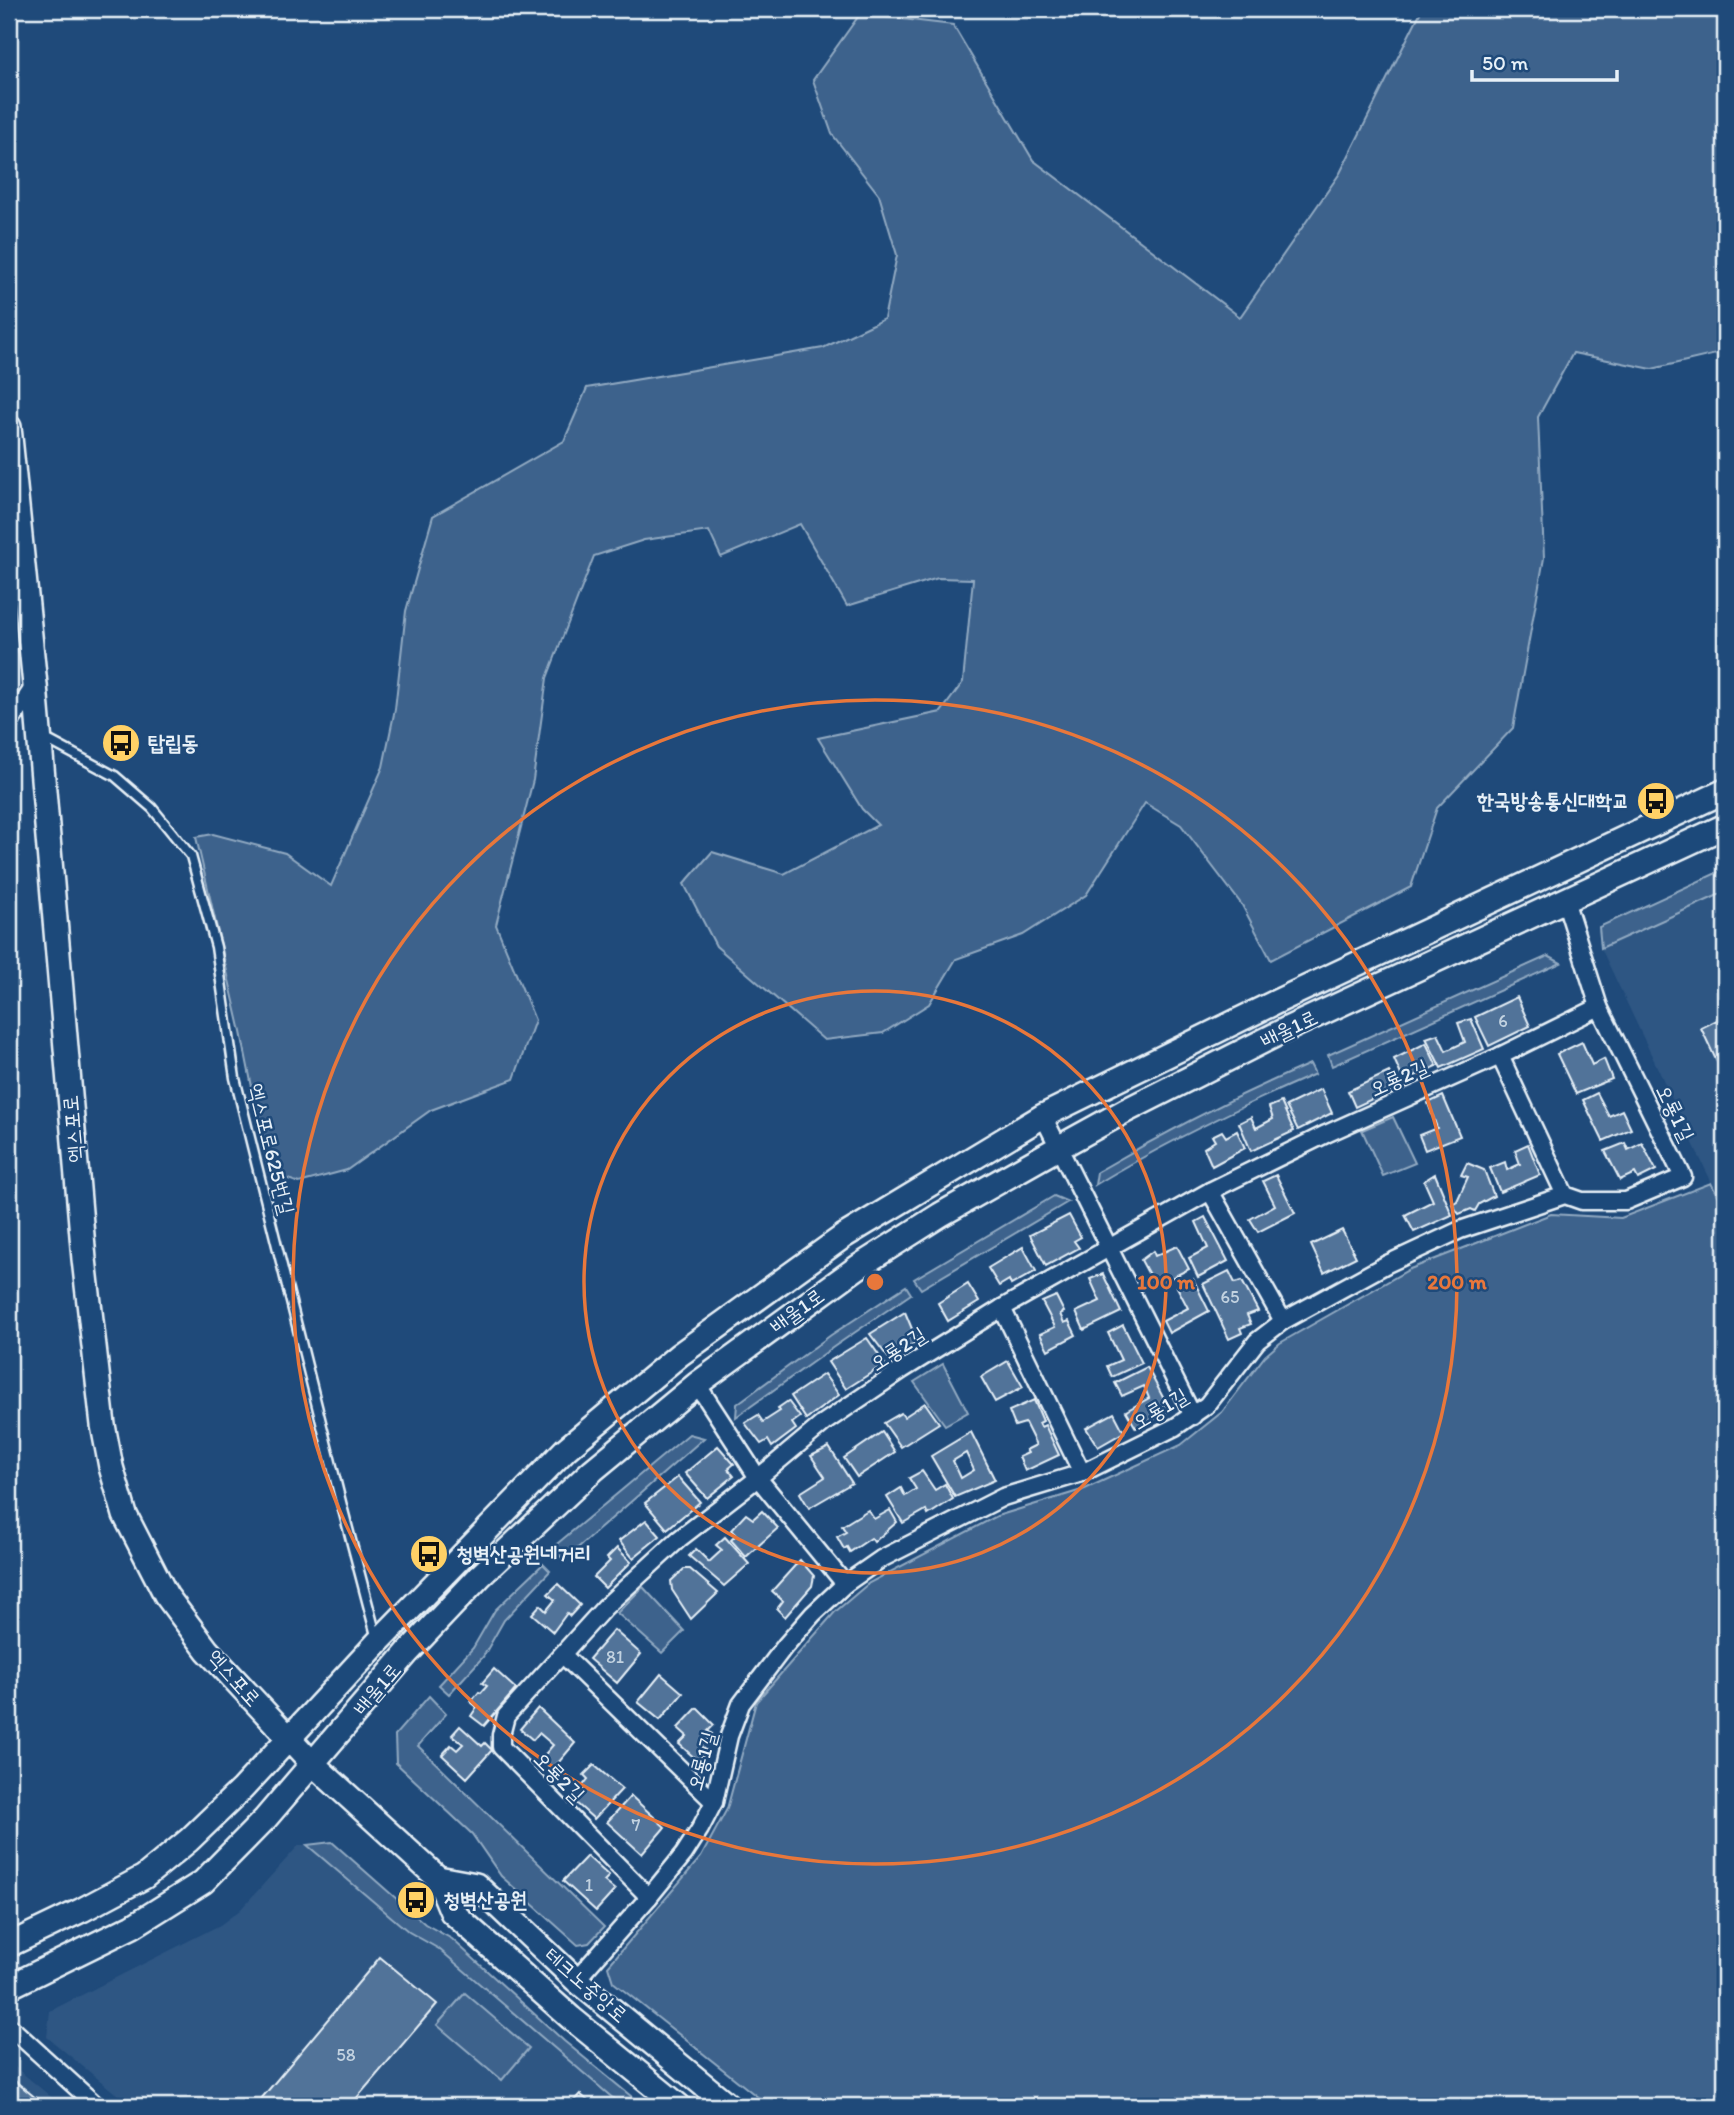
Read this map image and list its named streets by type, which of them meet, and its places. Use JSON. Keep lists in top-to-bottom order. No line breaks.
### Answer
{"streets":{"main road":["배울1로","엑스포로","테크노중앙로"],"street":["오룡2길","오룡1길"],"lane":["엑스포로625번길"]},"crossings":[["배울1로","오룡1길"],["배울1로","엑스포로"],["배울1로","엑스포로625번길"],["배울1로","테크노중앙로"],["오룡2길","오룡1길"],["오룡1길","테크노중앙로"],["엑스포로","엑스포로625번길"],["엑스포로","테크노중앙로"]],"places":{"bus stop":["탑립동","한국방송통신대학교","청벽산공원네거리","청벽산공원"]},"house_numbers":["6","65","81","7","1","58"],"scale_bar":"50 m","rings":["100 m","200 m"]}
